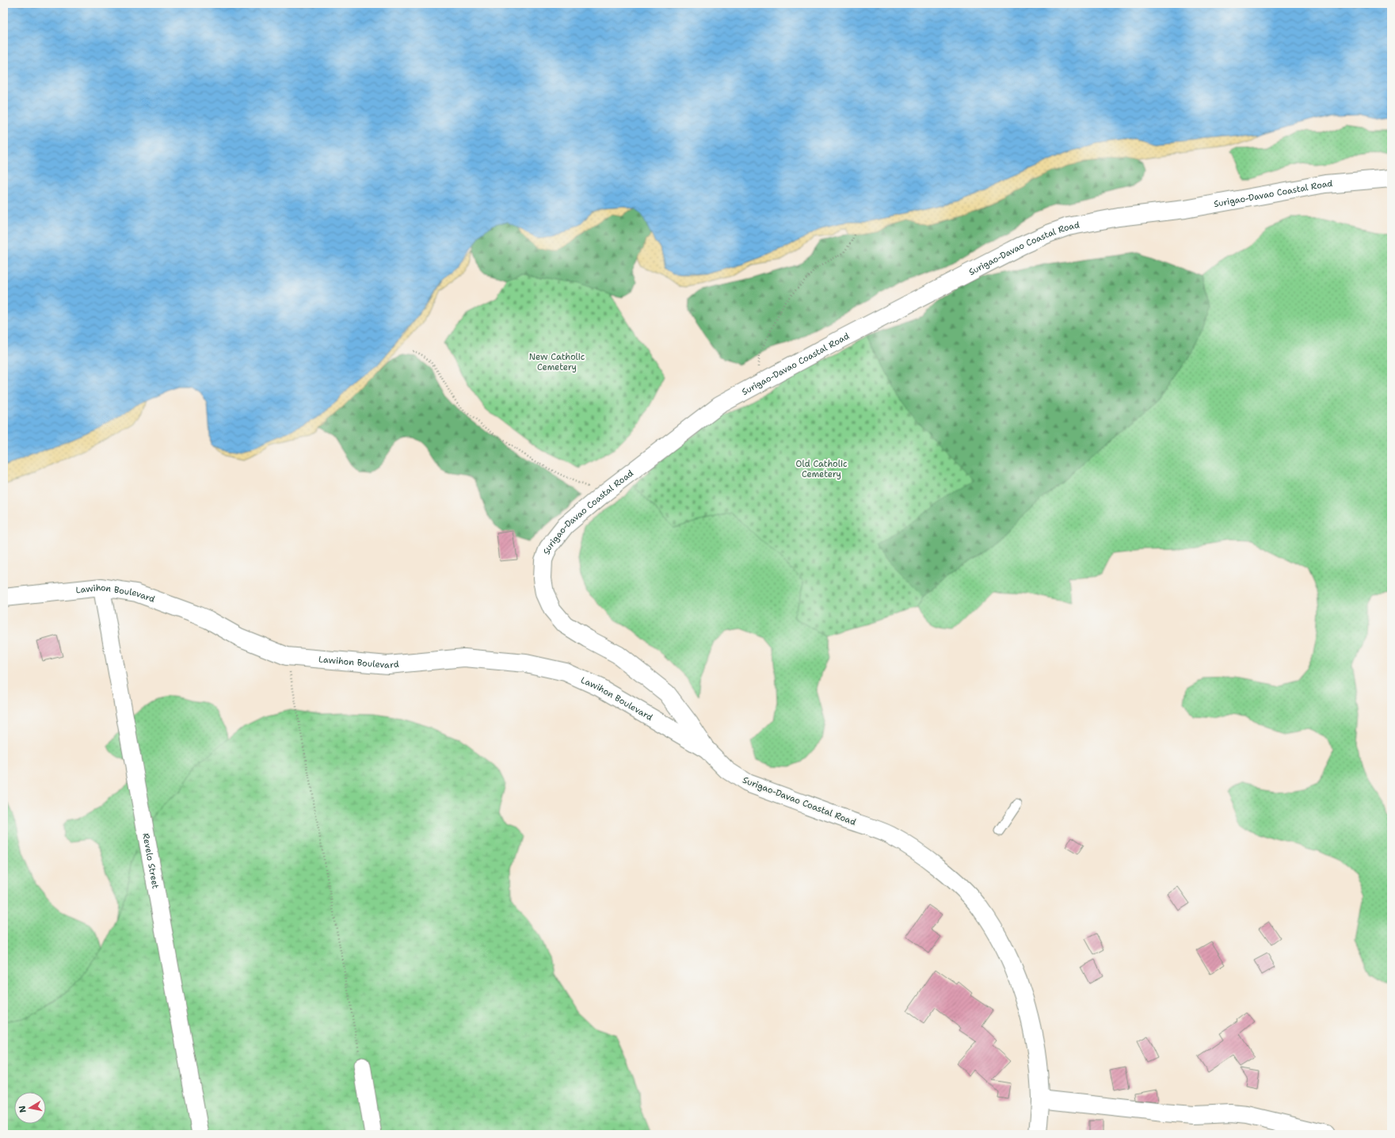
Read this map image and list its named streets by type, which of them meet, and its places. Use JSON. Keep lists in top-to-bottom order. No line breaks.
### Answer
{"streets":{"main road":["Surigao-Davao Coastal Road","Lawihon Boulevard"],"street":["Revelo Street"]},"crossings":[["Surigao-Davao Coastal Road","Lawihon Boulevard"],["Lawihon Boulevard","Revelo Street"]],"parks":["New Catholic Cemetery","Old Catholic Cemetery"],"north":"left"}
